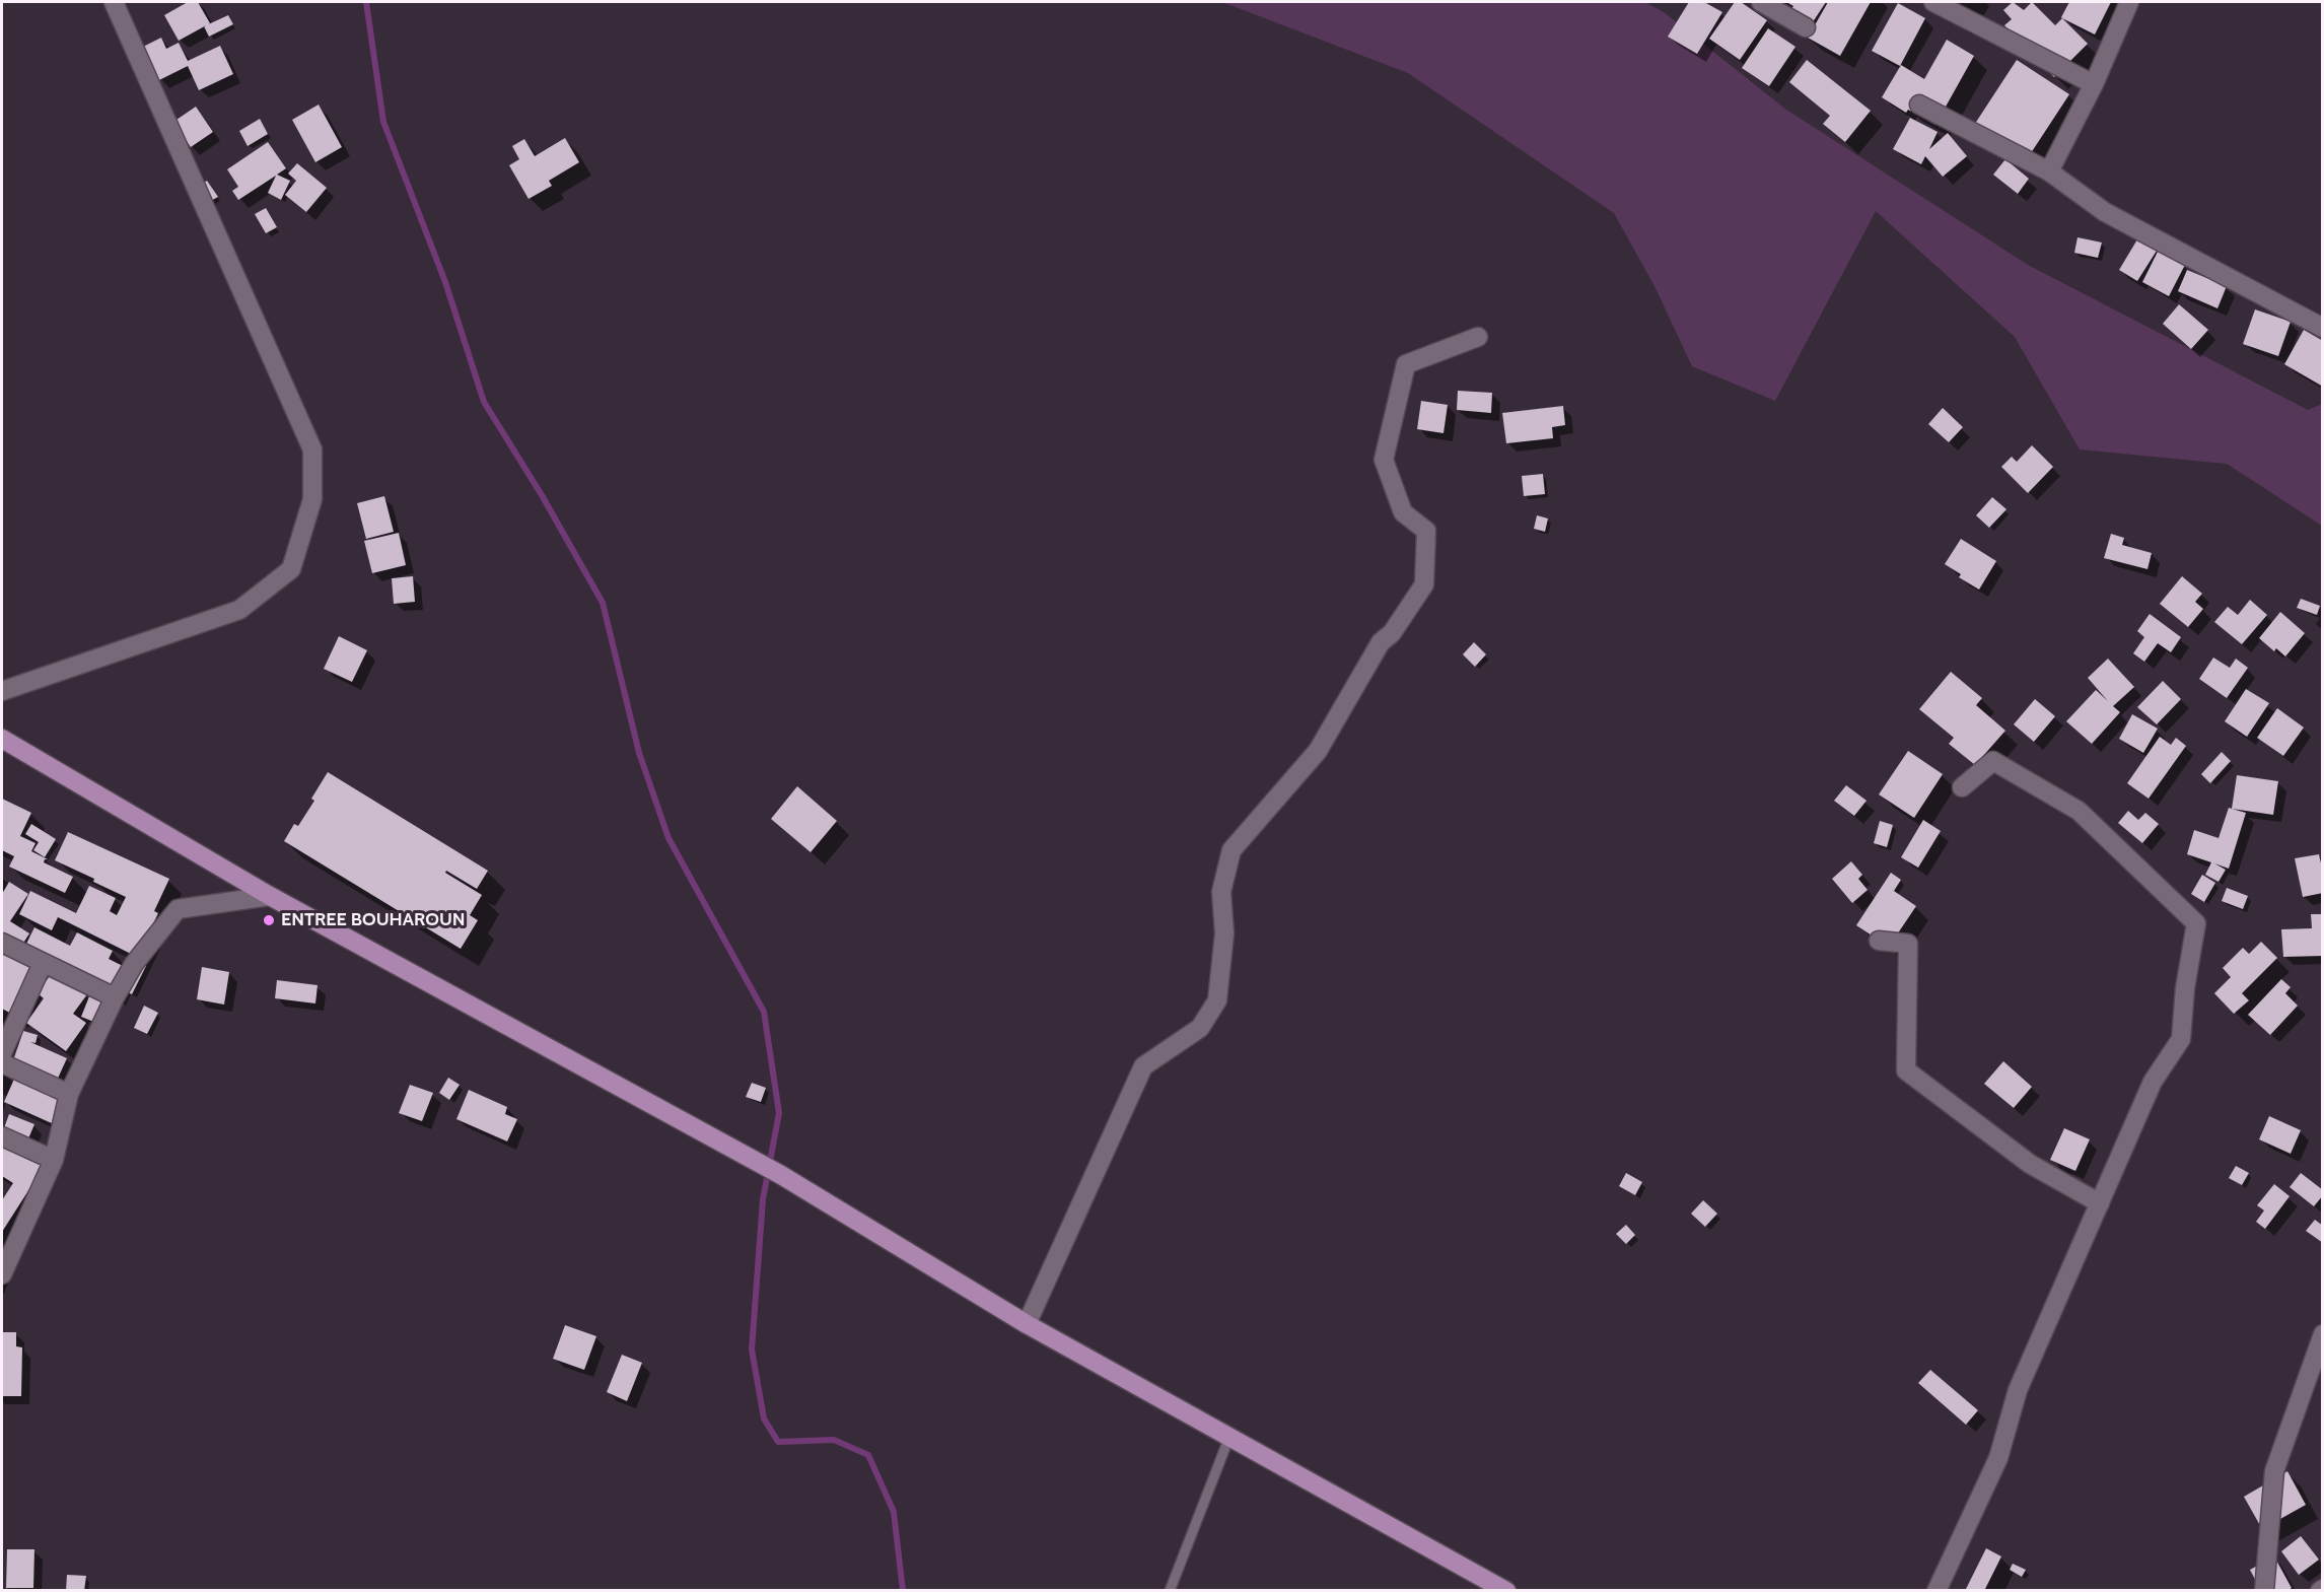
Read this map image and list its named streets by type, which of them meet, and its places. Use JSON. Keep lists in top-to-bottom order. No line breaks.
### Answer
{"places":["ENTREE BOUHAROUN"]}
